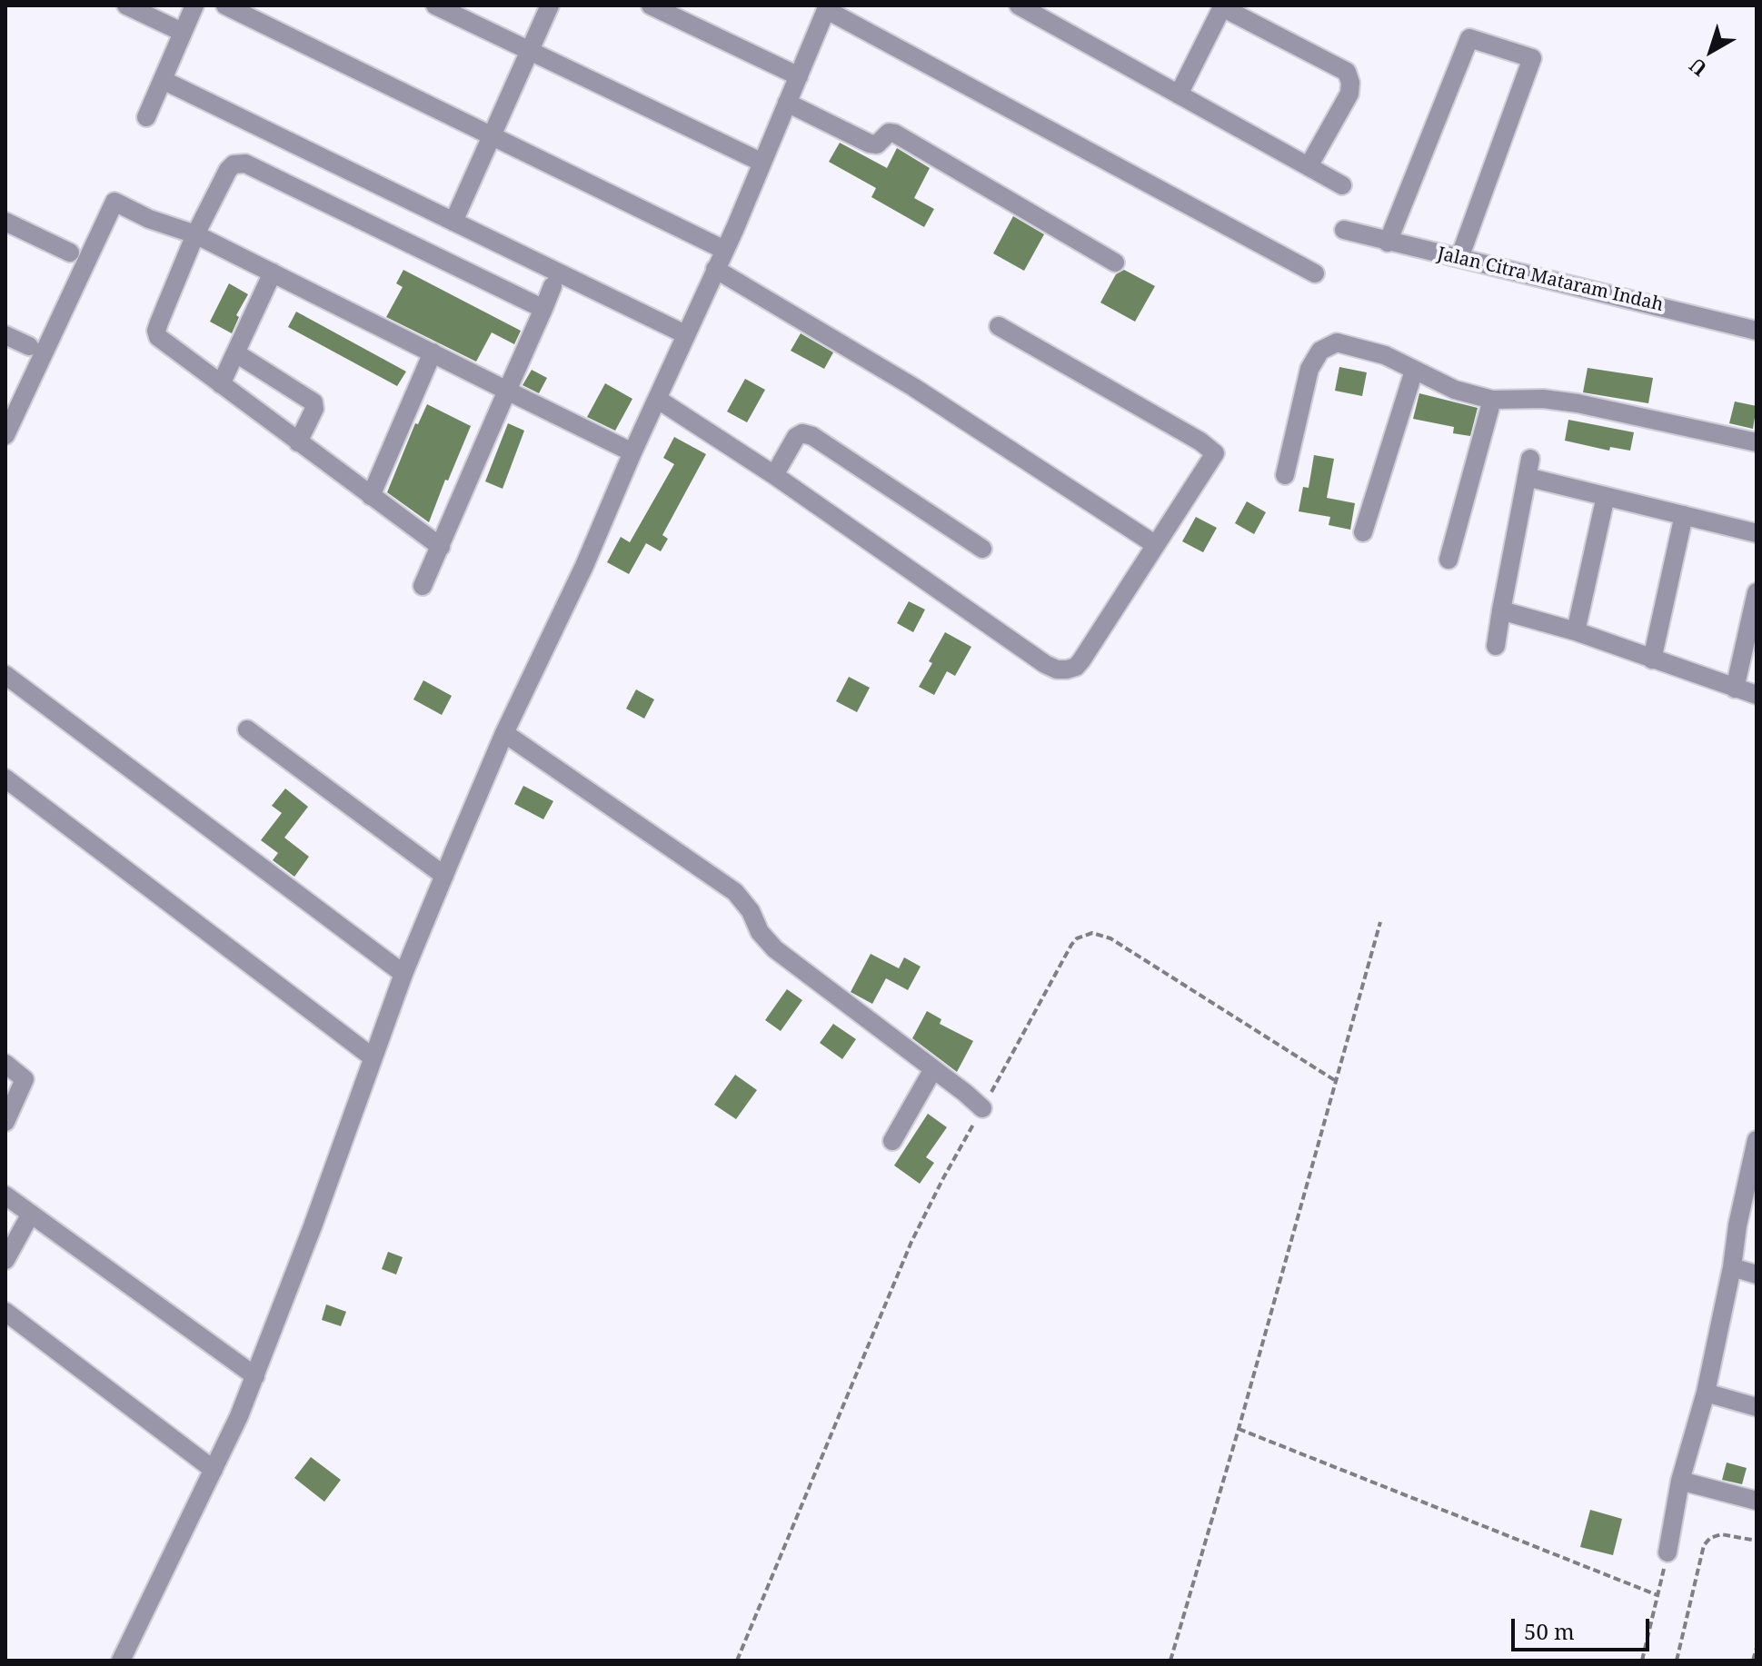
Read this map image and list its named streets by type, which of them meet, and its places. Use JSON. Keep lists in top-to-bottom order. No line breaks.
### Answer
{"streets":{"street":["Jalan Citra Mataram Indah"]},"scale_bar":"50 m","north":"bottom left"}
